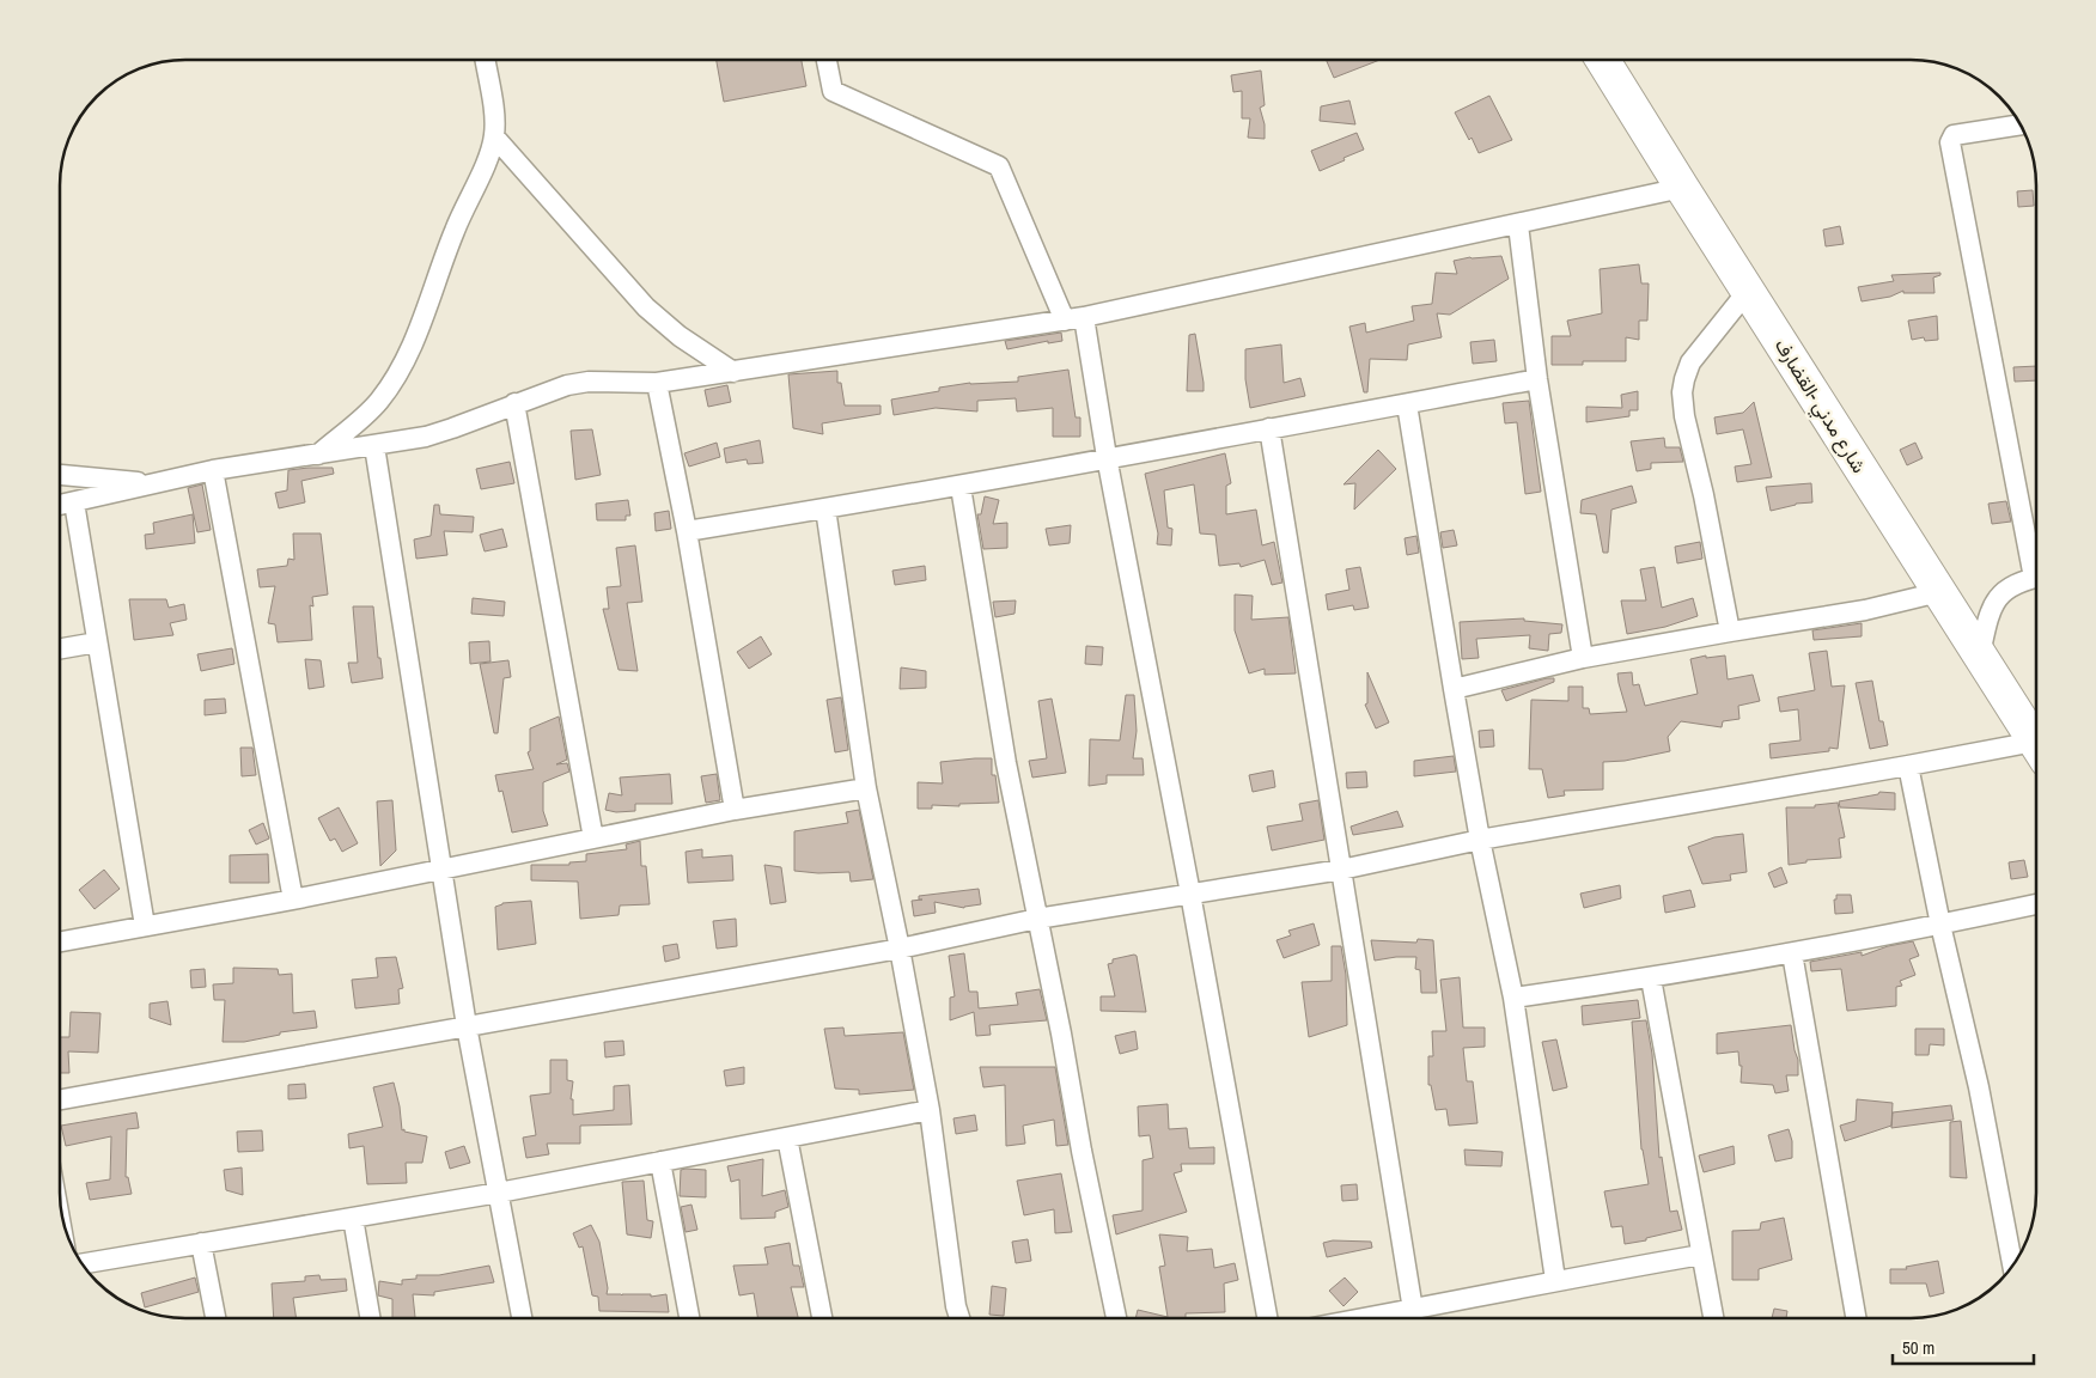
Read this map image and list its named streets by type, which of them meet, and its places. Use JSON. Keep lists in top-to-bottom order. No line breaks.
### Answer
{"streets":{"highway":["شارع مدني -القضارف"]},"scale_bar":"50 m"}
